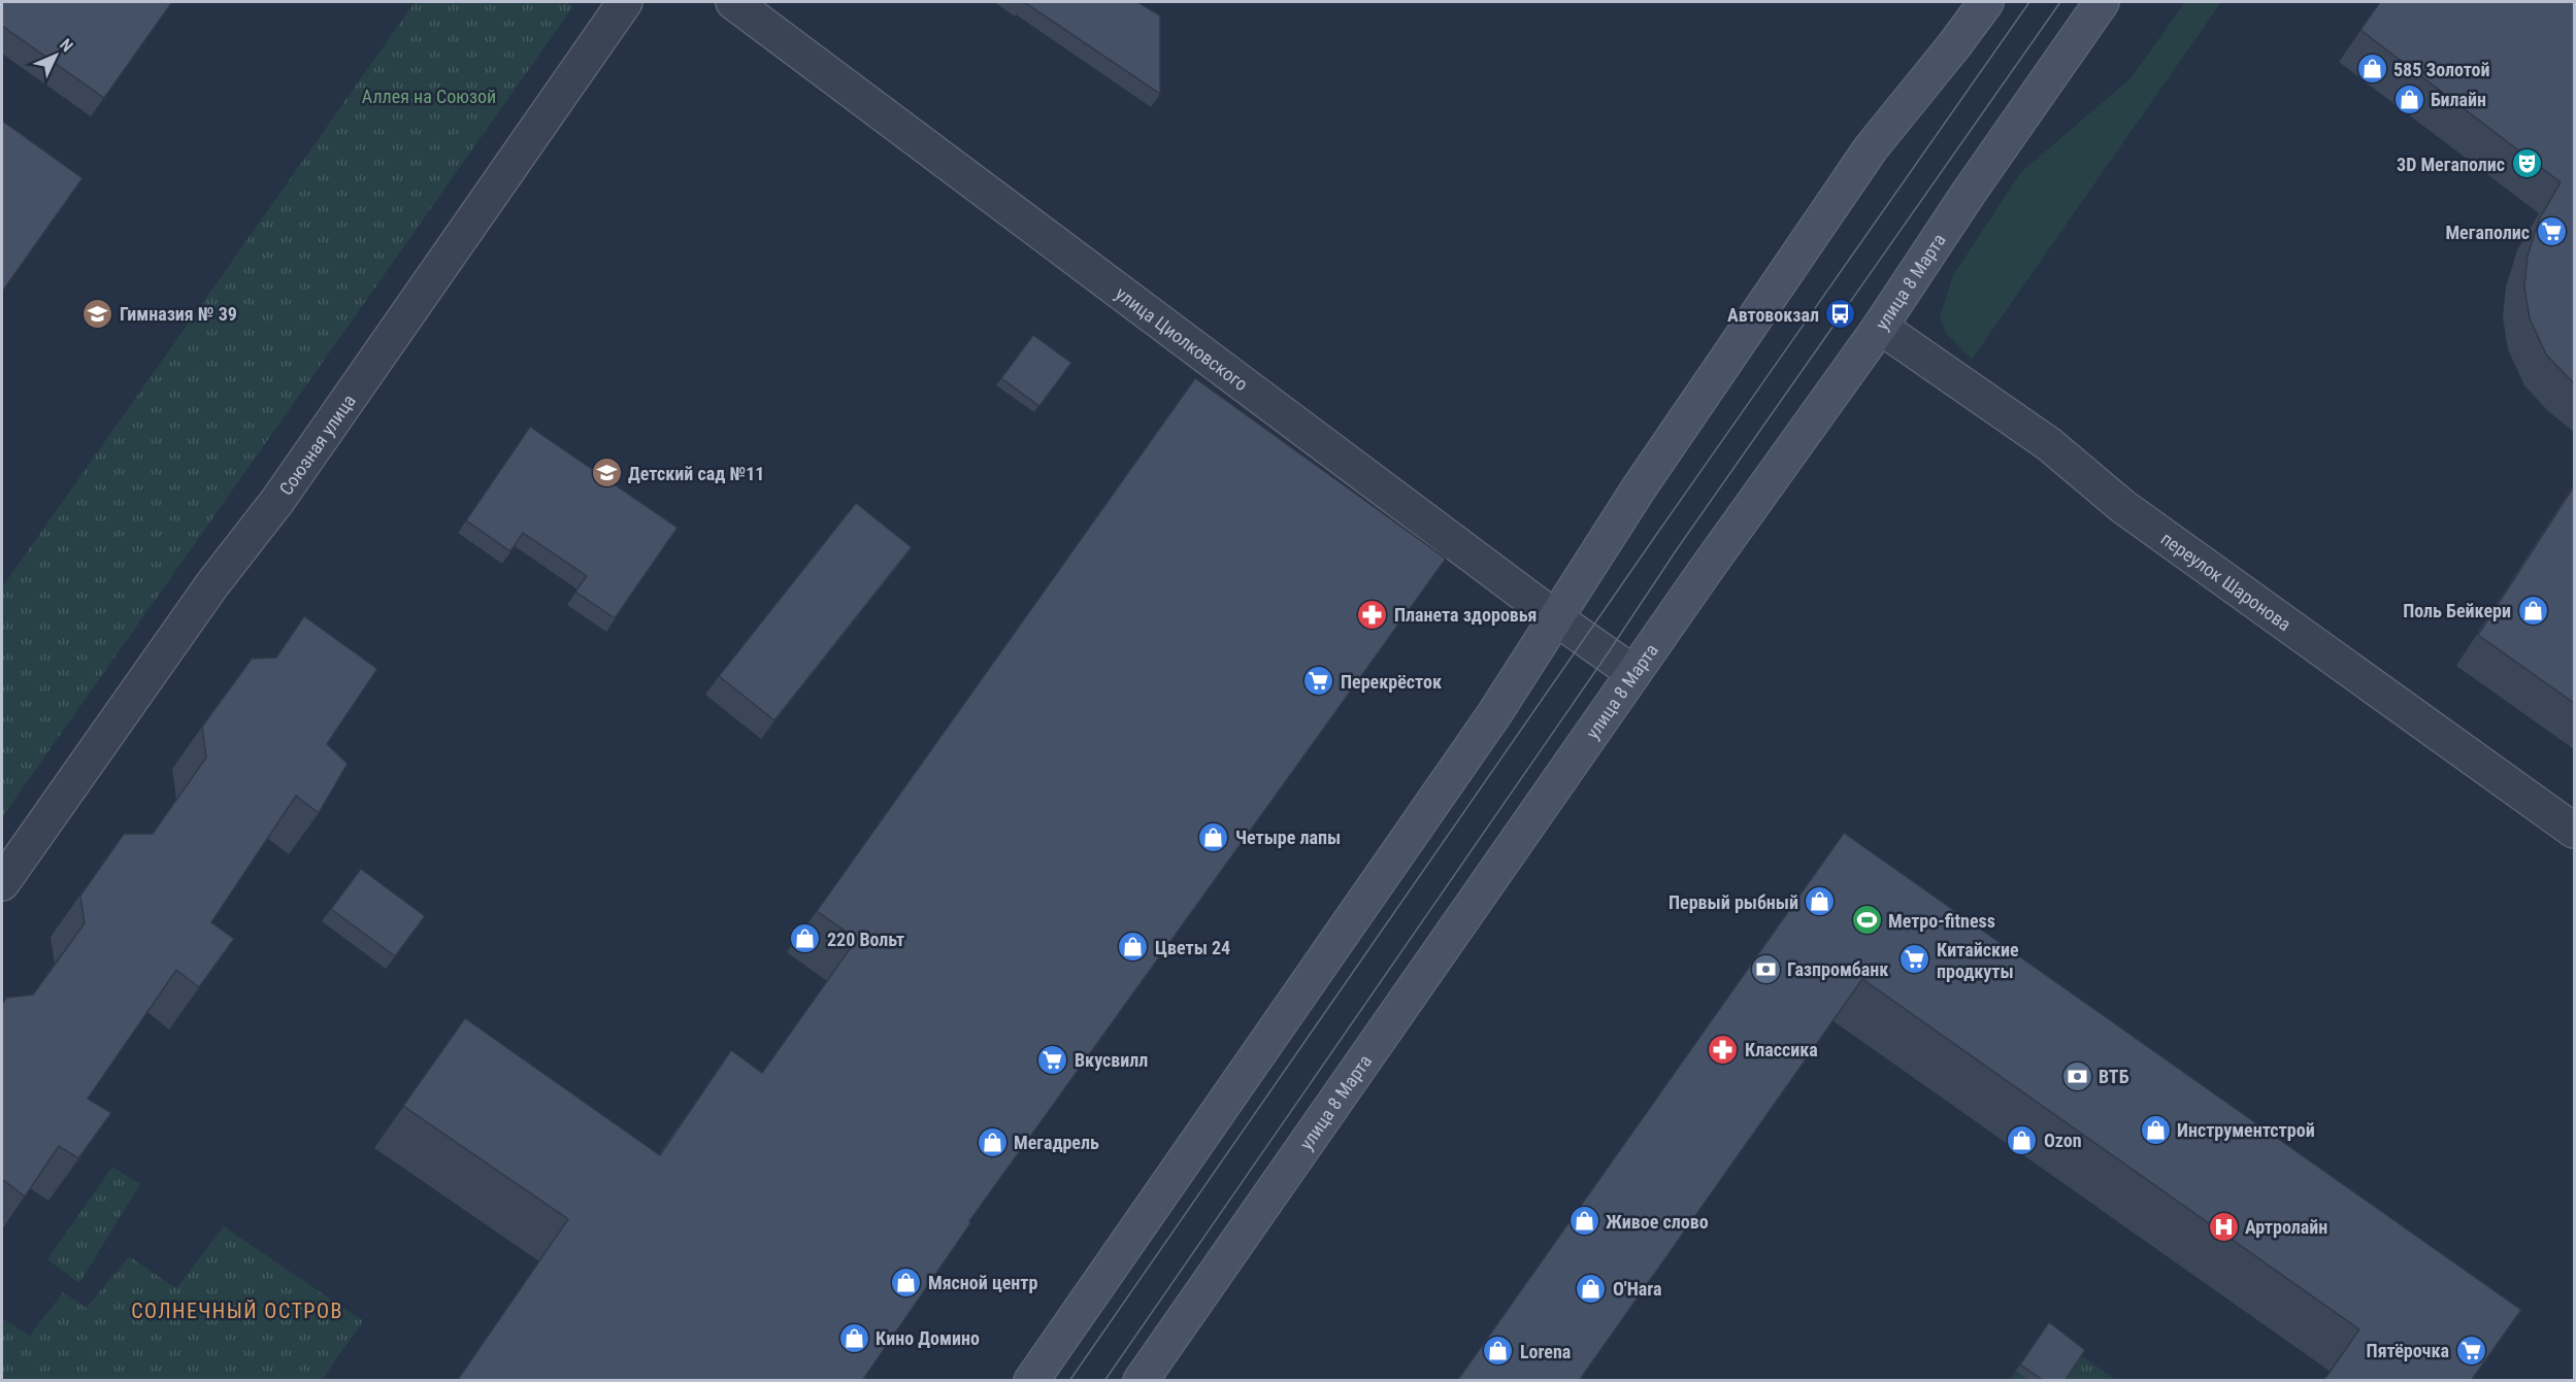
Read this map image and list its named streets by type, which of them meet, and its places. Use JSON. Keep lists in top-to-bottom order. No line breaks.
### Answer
{"streets":{"main road":["улица 8 Марта"],"street":["улица Циолковского","Союзная улица","переулок Шаронова"]},"crossings":[["улица 8 Марта","улица Циолковского"],["улица 8 Марта","переулок Шаронова"]],"districts":["СОЛНЕЧНЫЙ ОСТРОВ"],"parks":["Аллея на Союзой"],"places":{"shop":["585 Золотой","Билайн","Поль Бейкери","Четыре лапы","Первый рыбный","220 Вольт","Цветы 24","Инструментстрой","Ozon","Мегадрель","Живое слово","Мясной центр","O'Hara","Кино Домино","Lorena"],"theatre":["3D Мегаполис"],"supermarket":["Мегаполис","Перекрёсток","Китайские продкуты","Вкусвилл","Пятёрочка"],"school or university":["Гимназия № 39","Детский сад №11"],"bus stop":["Автовокзал"],"pharmacy":["Планета здоровья","Классика"],"sports":["Метро-fitness"],"bank":["Газпромбанк","ВТБ"],"hospital":["Артролайн"]},"north":"top right"}
